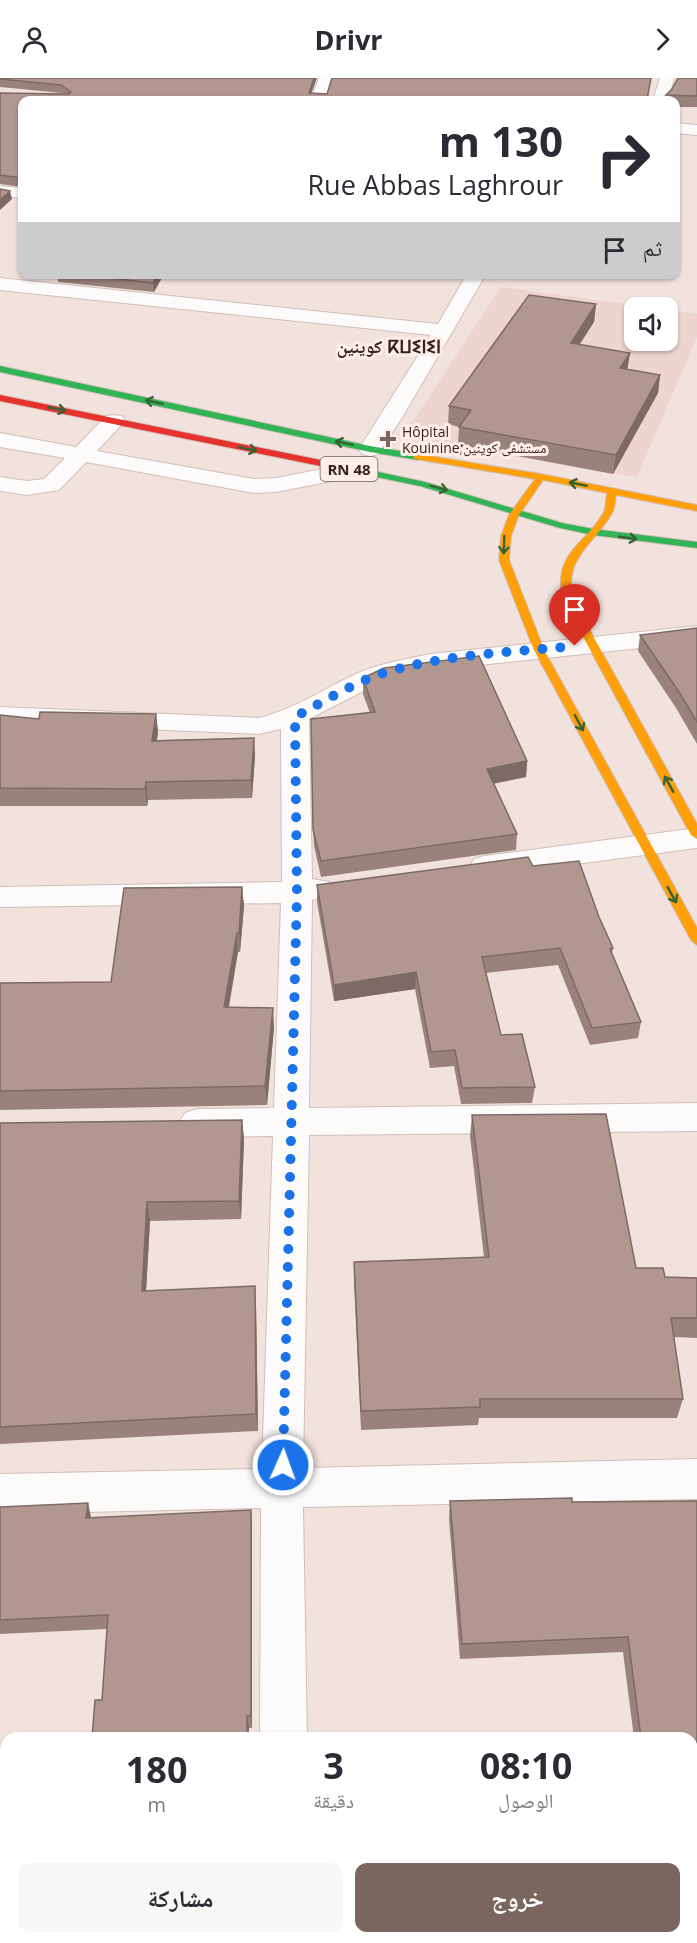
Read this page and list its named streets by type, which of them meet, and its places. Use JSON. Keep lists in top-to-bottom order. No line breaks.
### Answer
{"streets":{"main road":["RN 48"]},"districts":["كوينين ⴽⵡⵉⵏⵉⵏ"],"places":{"health":["Hôpital Kouinine;مستشفى كوينين"]},"page":{"header":"Drivr","turn":["130 m","Rue Abbas Laghrour"],"then":"ثم","eta":["08:10","الوصول","3","دقيقة","180","m"],"buttons":["خروج","مشاركة"]}}
